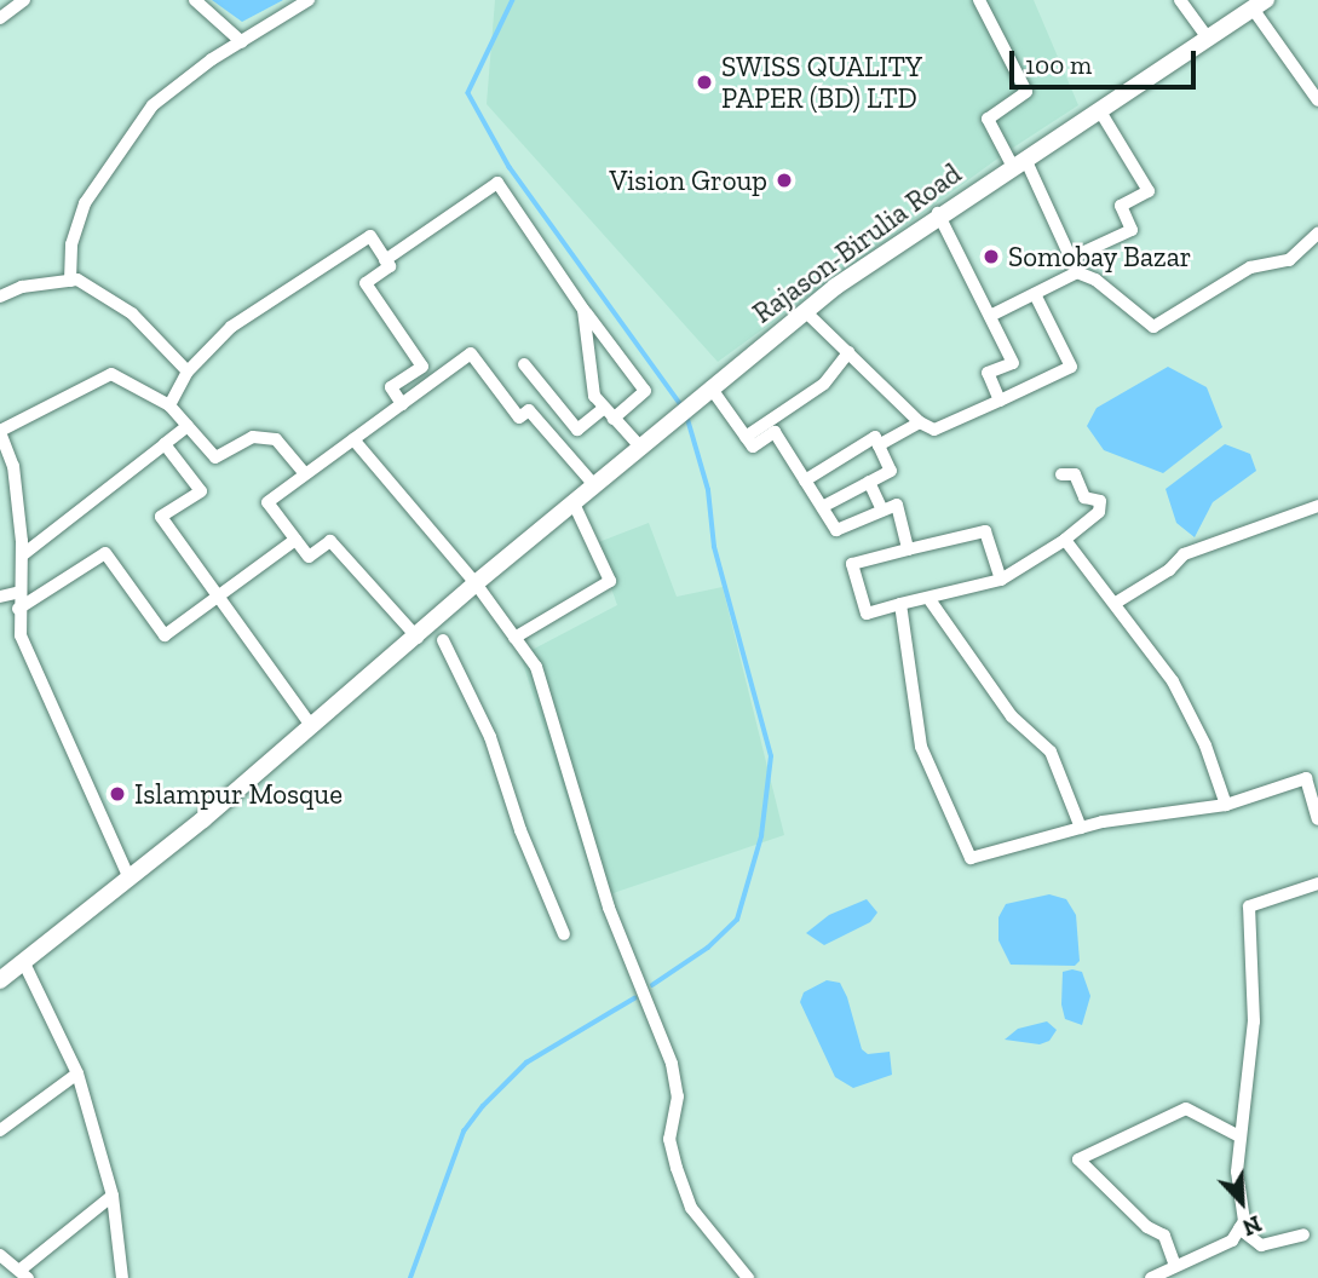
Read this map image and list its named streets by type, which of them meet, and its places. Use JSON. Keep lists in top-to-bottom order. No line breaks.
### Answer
{"streets":{"street":["Rajason-Birulia Road"]},"places":["SWISS QUALITY PAPER (BD) LTD","Vision Group","Somobay Bazar","Islampur Mosque"],"scale_bar":"100 m","north":"bottom right"}
